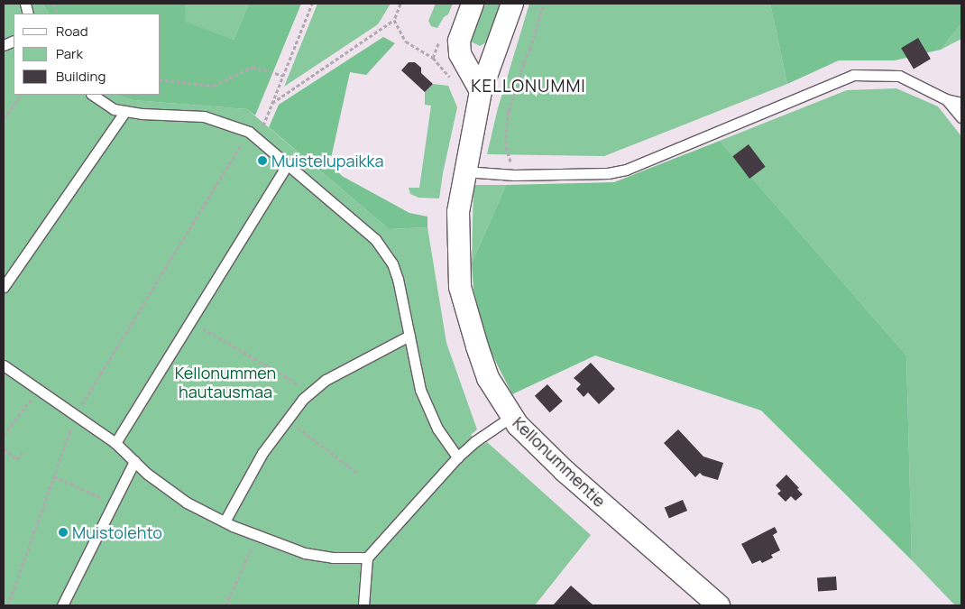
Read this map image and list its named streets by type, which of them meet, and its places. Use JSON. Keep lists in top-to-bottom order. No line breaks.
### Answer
{"streets":{"street":["Kellonummentie"]},"districts":["KELLONUMMI"],"parks":["Kellonummen hautausmaa"],"places":["Muistelupaikka","Muistolehto"],"legend":["Road","Park","Building"]}
